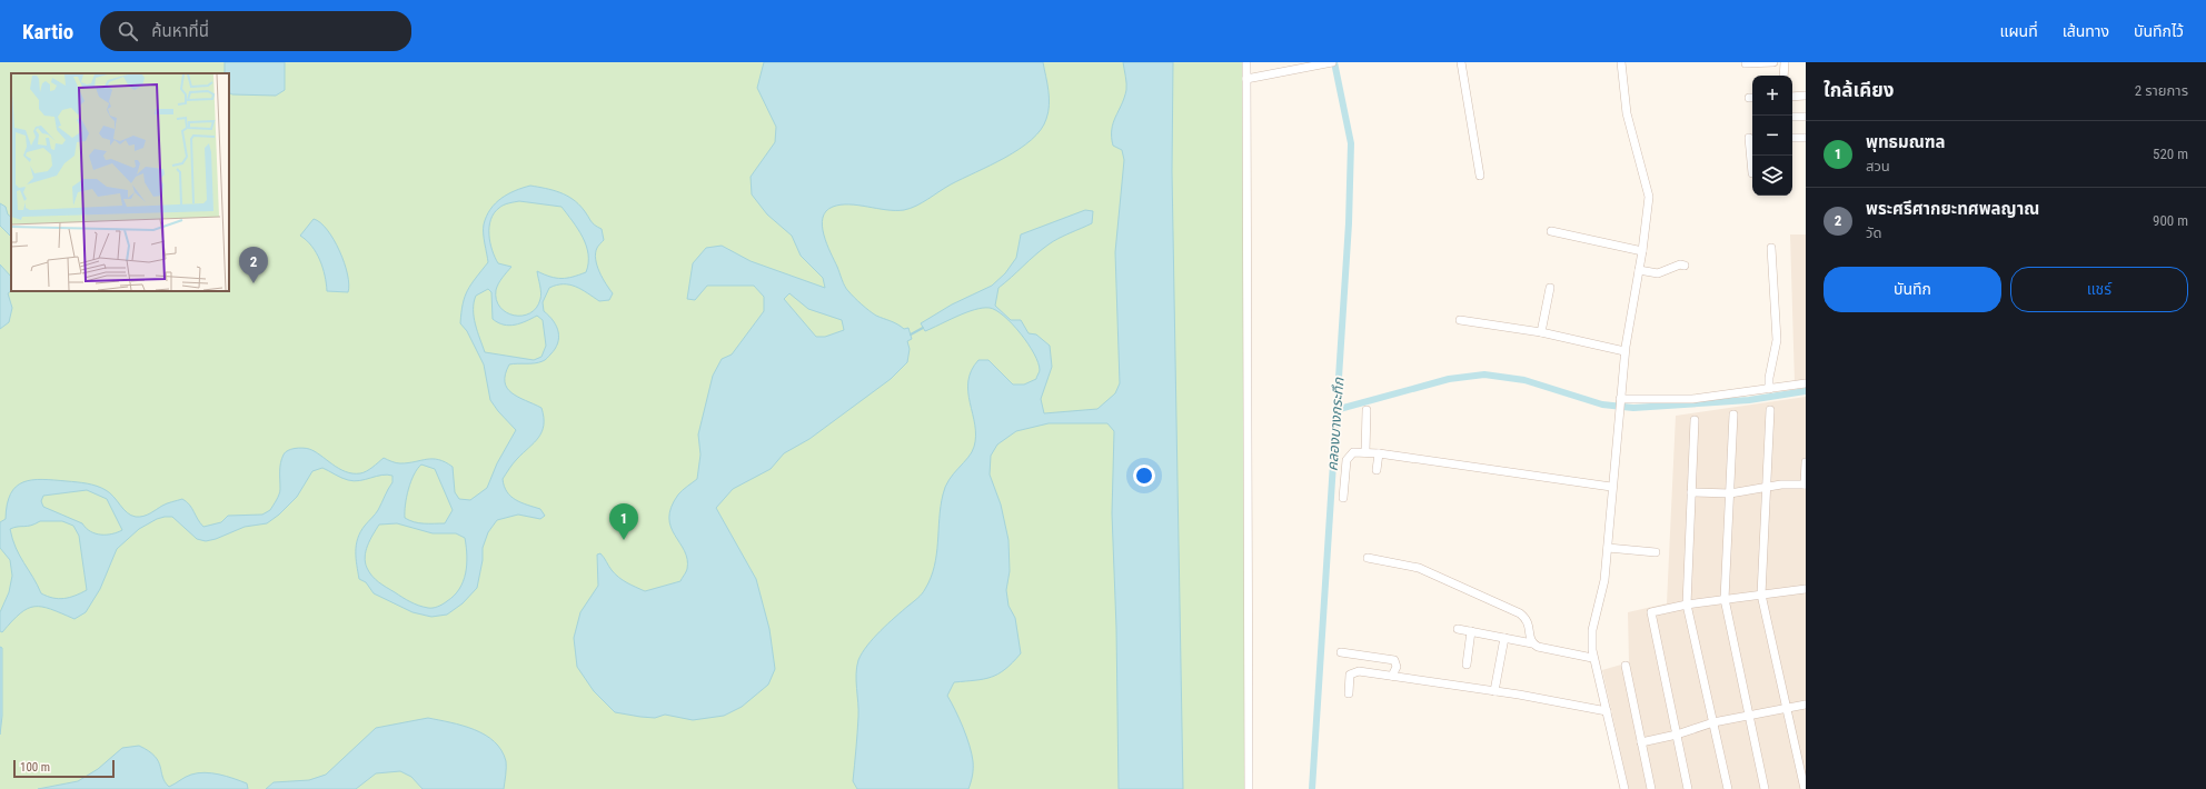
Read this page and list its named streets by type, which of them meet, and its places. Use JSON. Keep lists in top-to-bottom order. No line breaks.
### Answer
{"water":["คลองบางกระทึก"],"scale_bar":"100 m","page":{"header":"Kartio","search":"ค้นหาที่นี่","nav":["แผนที่","เส้นทาง","บันทึกไว้"],"heading":["ใกล้เคียง","2 รายการ"],"map_buttons":["+","−"],"list":[{"mark":"1","name":"พุทธมณฑล","note":"สวน","value":"520 m"},{"mark":"2","name":"พระศรีศากยะทศพลญาณ","note":"วัด","value":"900 m"}],"pins":["2","1"],"buttons":["บันทึก","แชร์"],"scale":"100 m"}}
